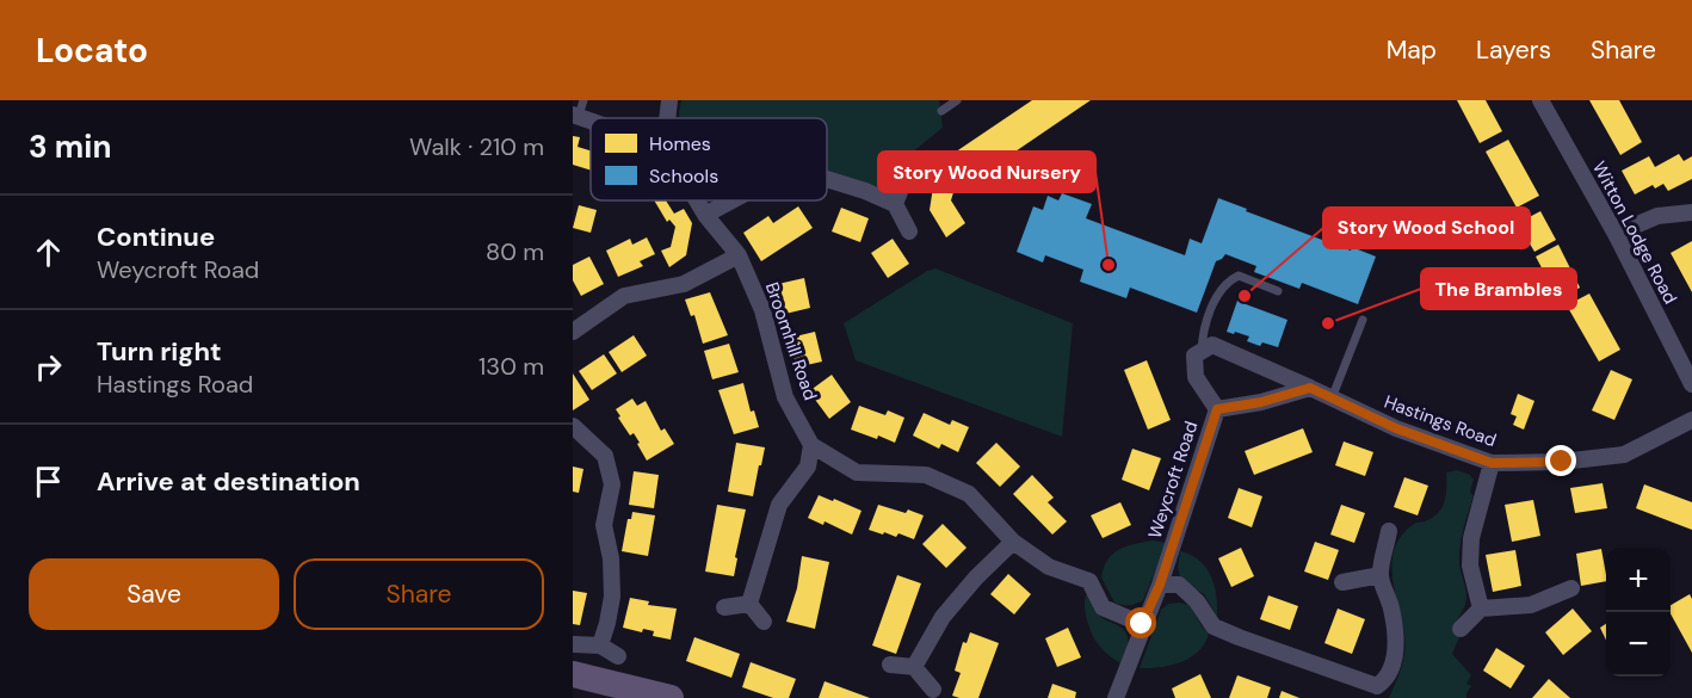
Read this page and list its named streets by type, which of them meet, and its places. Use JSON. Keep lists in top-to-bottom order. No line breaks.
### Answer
{"streets":{"street":["Witton Lodge Road","Broomhill Road","Hastings Road","Weycroft Road"]},"places":["Story Wood Nursery","Story Wood School","The Brambles"],"legend":["Homes","Schools"],"page":{"header":"Locato","nav":["Map","Layers","Share"],"heading":["3 min","Walk · 210 m"],"list":[["Continue","Weycroft Road","80 m"],["Turn right","Hastings Road","130 m"],"Arrive at destination"],"buttons":["Save","Share"],"map_buttons":["+","−"]}}
